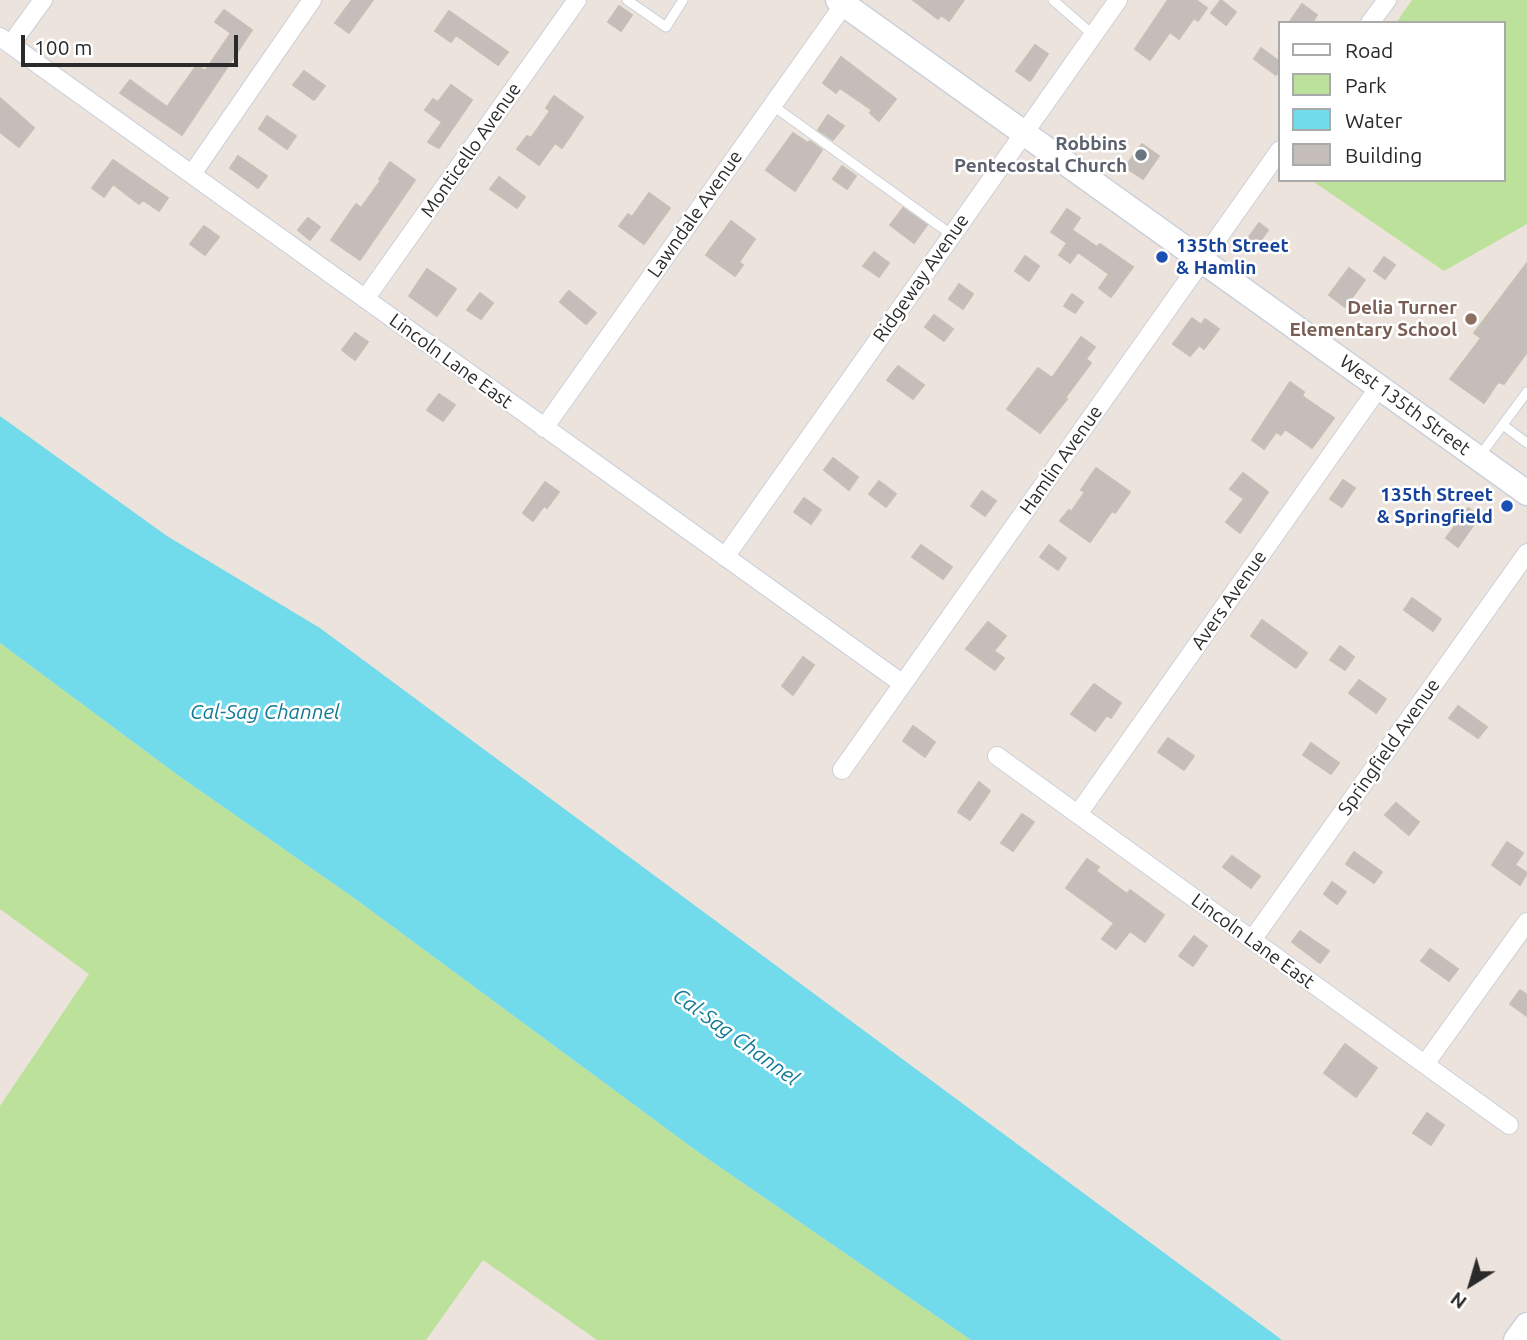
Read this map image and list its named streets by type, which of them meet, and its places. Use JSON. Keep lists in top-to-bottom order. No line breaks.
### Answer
{"streets":{"street":["Monticello Avenue","Lawndale Avenue","Ridgeway Avenue","Lincoln Lane East","West 135th Street","Hamlin Avenue","Avers Avenue","Springfield Avenue"]},"crossings":[["Monticello Avenue","Lincoln Lane East"],["Lawndale Avenue","Lincoln Lane East"],["Lawndale Avenue","West 135th Street"],["Ridgeway Avenue","Lincoln Lane East"],["Ridgeway Avenue","West 135th Street"],["Lincoln Lane East","Hamlin Avenue"],["Lincoln Lane East","Avers Avenue"],["Lincoln Lane East","Springfield Avenue"],["West 135th Street","Hamlin Avenue"],["West 135th Street","Avers Avenue"]],"water":["Cal-Sag Channel"],"places":["Robbins Pentecostal Church","135th Street & Hamlin","Delia Turner Elementary School","135th Street & Springfield"],"legend":["Road","Park","Water","Building"],"scale_bar":"100 m","north":"bottom left"}
